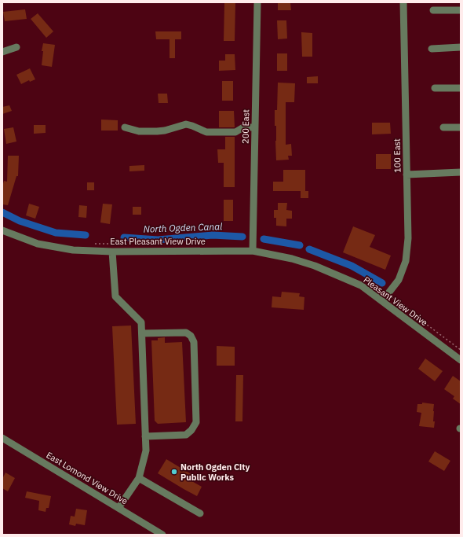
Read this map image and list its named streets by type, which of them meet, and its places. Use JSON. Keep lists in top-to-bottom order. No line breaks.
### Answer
{"streets":{"street":["200 East","100 East","East Pleasant View Drive","Pleasant View Drive","East Lomond View Drive"]},"crossings":[["200 East","East Pleasant View Drive"],["100 East","Pleasant View Drive"],["East Pleasant View Drive","Pleasant View Drive"]],"water":["North Ogden Canal"],"places":["North Ogden City Public Works"]}
